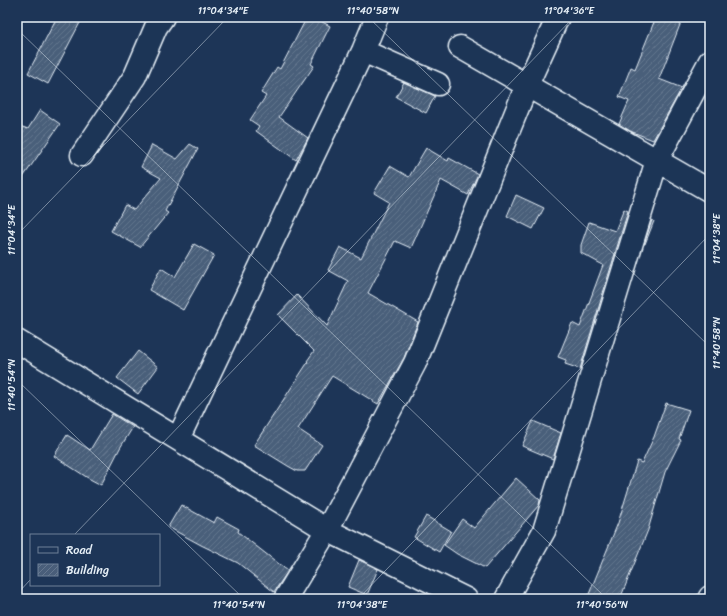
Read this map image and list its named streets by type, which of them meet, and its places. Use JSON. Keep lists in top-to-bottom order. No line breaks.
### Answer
{"legend":["Road","Building"],"coordinates":["11°04'34\"E","11°40'58\"N","11°04'36\"E","11°04'38\"E","11°40'54\"N","11°40'56\"N"]}
